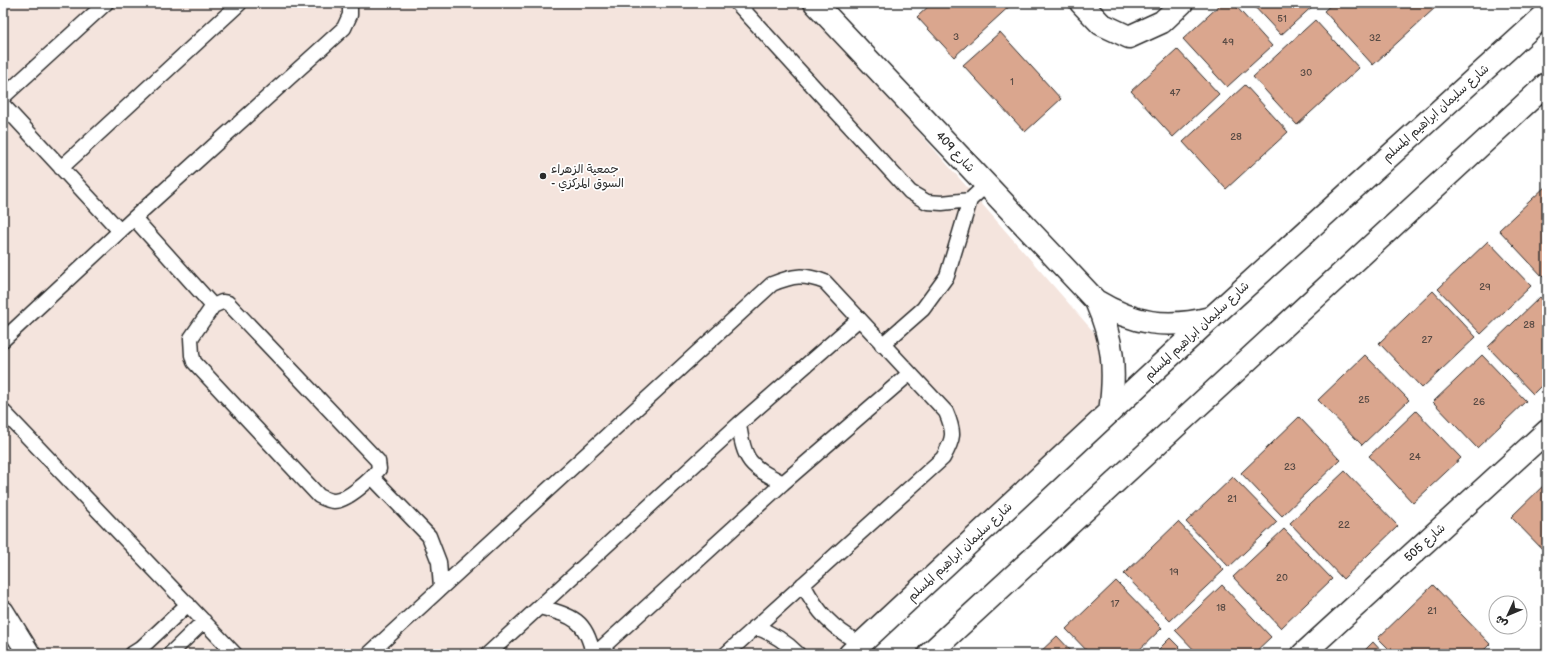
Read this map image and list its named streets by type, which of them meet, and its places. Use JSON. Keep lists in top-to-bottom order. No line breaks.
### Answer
{"streets":{"street":["شارع سليمان ابراهيم المسلم","شارع 409","شارع 505"]},"crossings":[["شارع سليمان ابراهيم المسلم","شارع 409"]],"places":["جمعية الزهراء - السوق المركزي"],"house_numbers":["51","3","32","49","30","1","47","28","29","28","27","25","26","24","23","21","22","19","20","17","18","21"],"north":"bottom left"}
